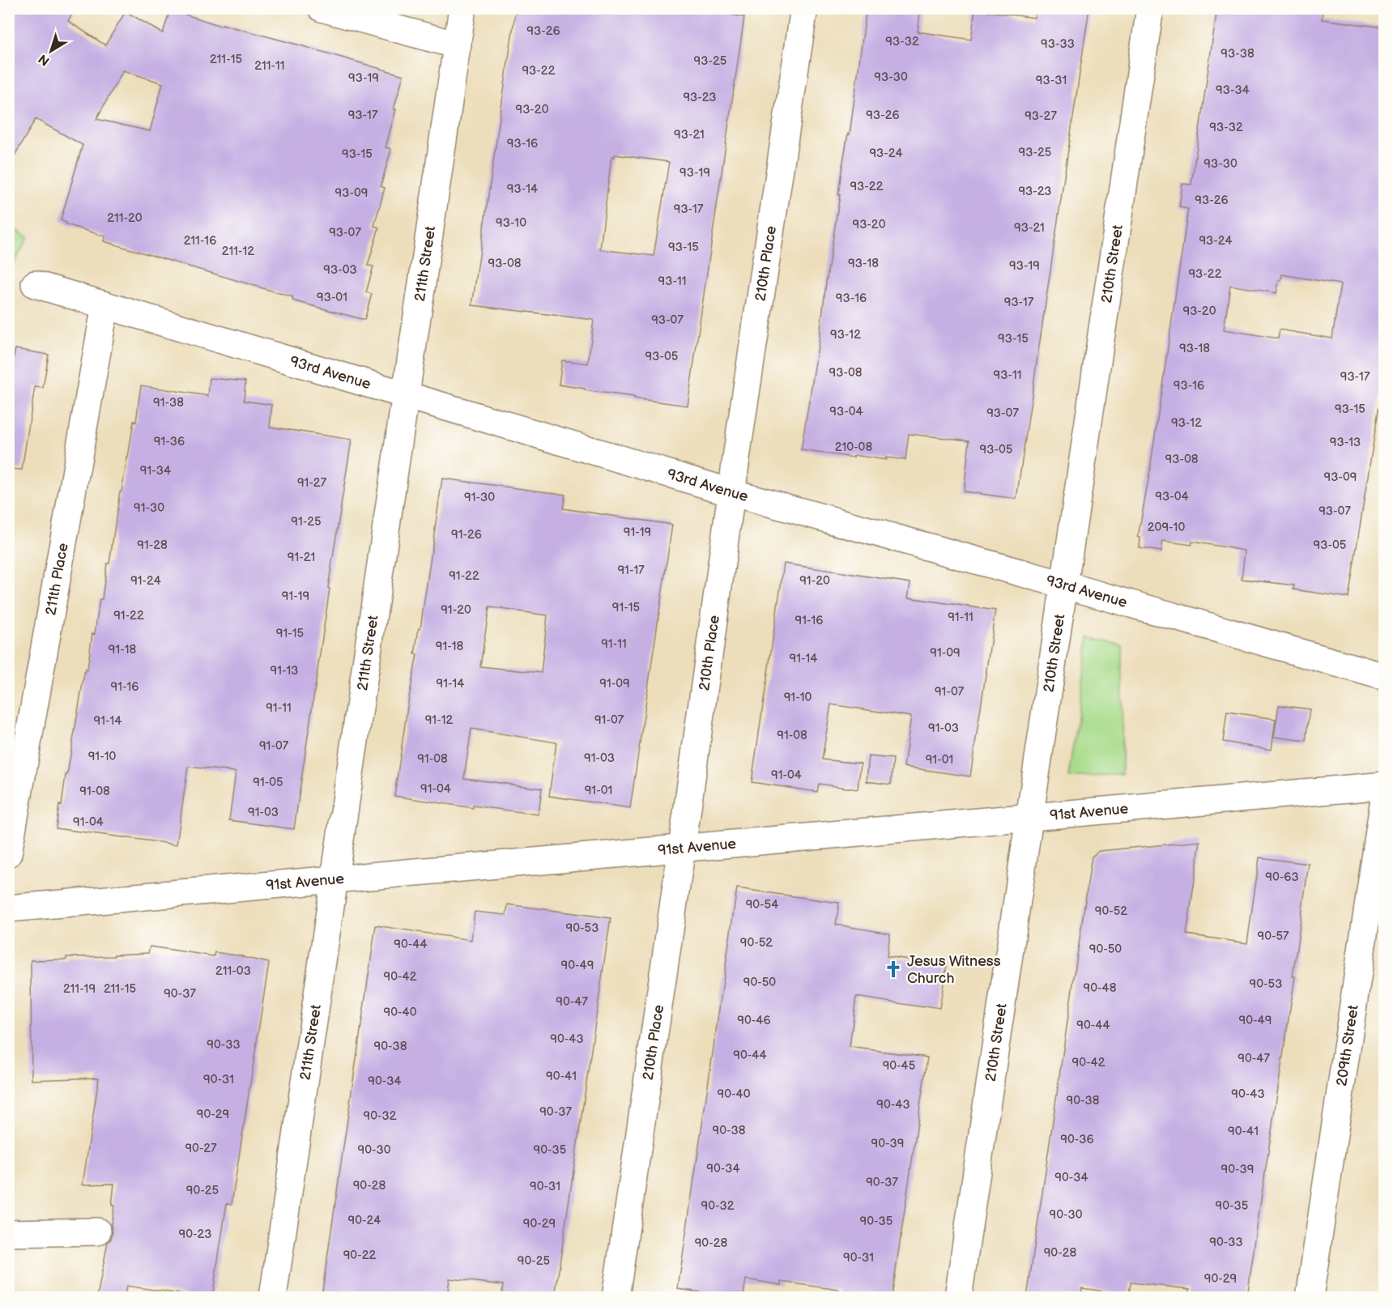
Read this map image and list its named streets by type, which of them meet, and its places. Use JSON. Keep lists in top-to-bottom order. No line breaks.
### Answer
{"streets":{"street":["210th Place","211th Street","210th Street","93rd Avenue","211th Place","91st Avenue","209th Street"]},"crossings":[["210th Place","93rd Avenue"],["210th Place","91st Avenue"],["211th Street","93rd Avenue"],["211th Street","91st Avenue"],["210th Street","93rd Avenue"],["210th Street","91st Avenue"],["93rd Avenue","211th Place"]],"places":{"church":["Jesus Witness Church"]},"house_numbers":["93-26","93-32","93-33","93-38","211-15","93-25","211-11","93-22","93-30","93-19","93-31","93-34","93-23","93-20","93-17","93-26","93-27","93-32","93-21","93-16","93-25","93-24","93-15","93-30","93-19","93-22","93-14","93-23","93-09","93-26","93-17","211-20","93-10","93-20","93-21","93-07","211-16","93-24","93-15","211-12","93-08","93-18","93-19","93-03","93-22","93-11","93-01","93-16","93-17","93-20","93-07","93-12","93-15","93-18","93-05","93-08","93-11","93-17","93-16","91-38","93-15","93-04","93-07","93-12","91-36","93-13","210-08","93-05","93-08","91-34","93-09","91-27","93-04","91-30","91-30","93-07","91-25","209-10","91-19","91-26","91-28","93-05","91-21","91-17","91-22","91-24","91-20","91-19","91-15","91-20","91-22","91-11","91-16","91-15","91-11","91-18","91-18","91-09","91-14","91-13","91-14","91-09","91-16","91-07","91-10","91-11","91-12","91-07","91-14","91-03","91-08","91-07","91-10","91-03","91-08","91-01","91-04","91-05","91-04","91-01","91-08","91-03","91-04","90-63","90-54","90-52","90-53","90-57","90-52","90-44","90-50","90-49","211-03","90-42","90-50","90-53","90-48","211-19","211-15","90-37","90-47","90-40","90-46","90-49","90-44","90-43","90-33","90-38","90-44","90-47","90-42","90-45","90-41","90-31","90-34","90-40","90-43","90-38","90-43","90-37","90-29","90-32","90-38","90-41","90-36","90-39","90-27","90-30","90-35","90-34","90-39","90-34","90-37","90-28","90-31","90-25","90-32","90-35","90-30","90-24","90-35","90-29","90-23","90-33","90-28","90-28","90-22","90-31","90-25","90-29"],"north":"bottom left"}
